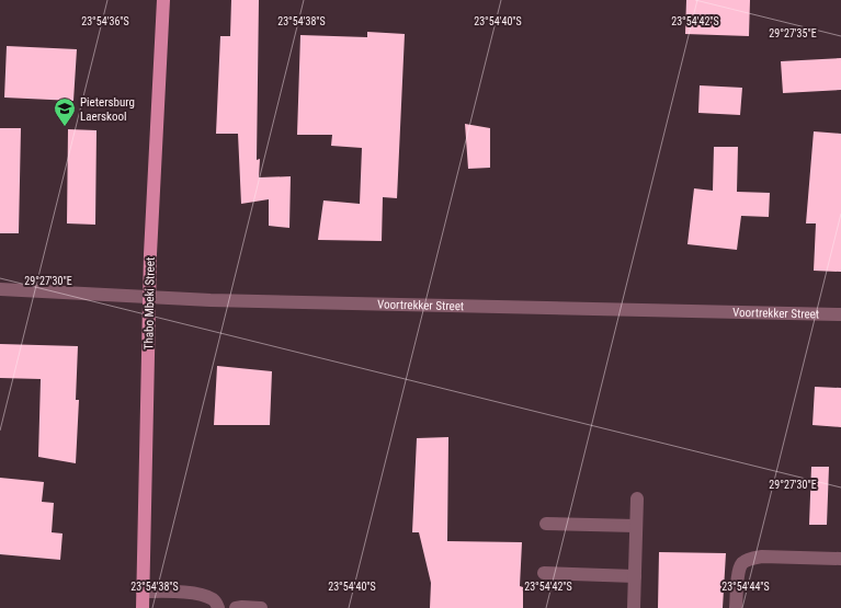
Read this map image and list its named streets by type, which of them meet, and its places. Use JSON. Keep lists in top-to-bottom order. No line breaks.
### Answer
{"streets":{"main road":["Thabo Mbeki Street"],"street":["Voortrekker Street"]},"crossings":[["Thabo Mbeki Street","Voortrekker Street"]],"places":{"school or university":["Pietersburg Laerskool"]},"coordinates":["23°54'36\"S","23°54'38\"S","23°54'40\"S","23°54'42\"S","29°27'35\"E","29°27'30\"E","23°54'44\"S"]}
